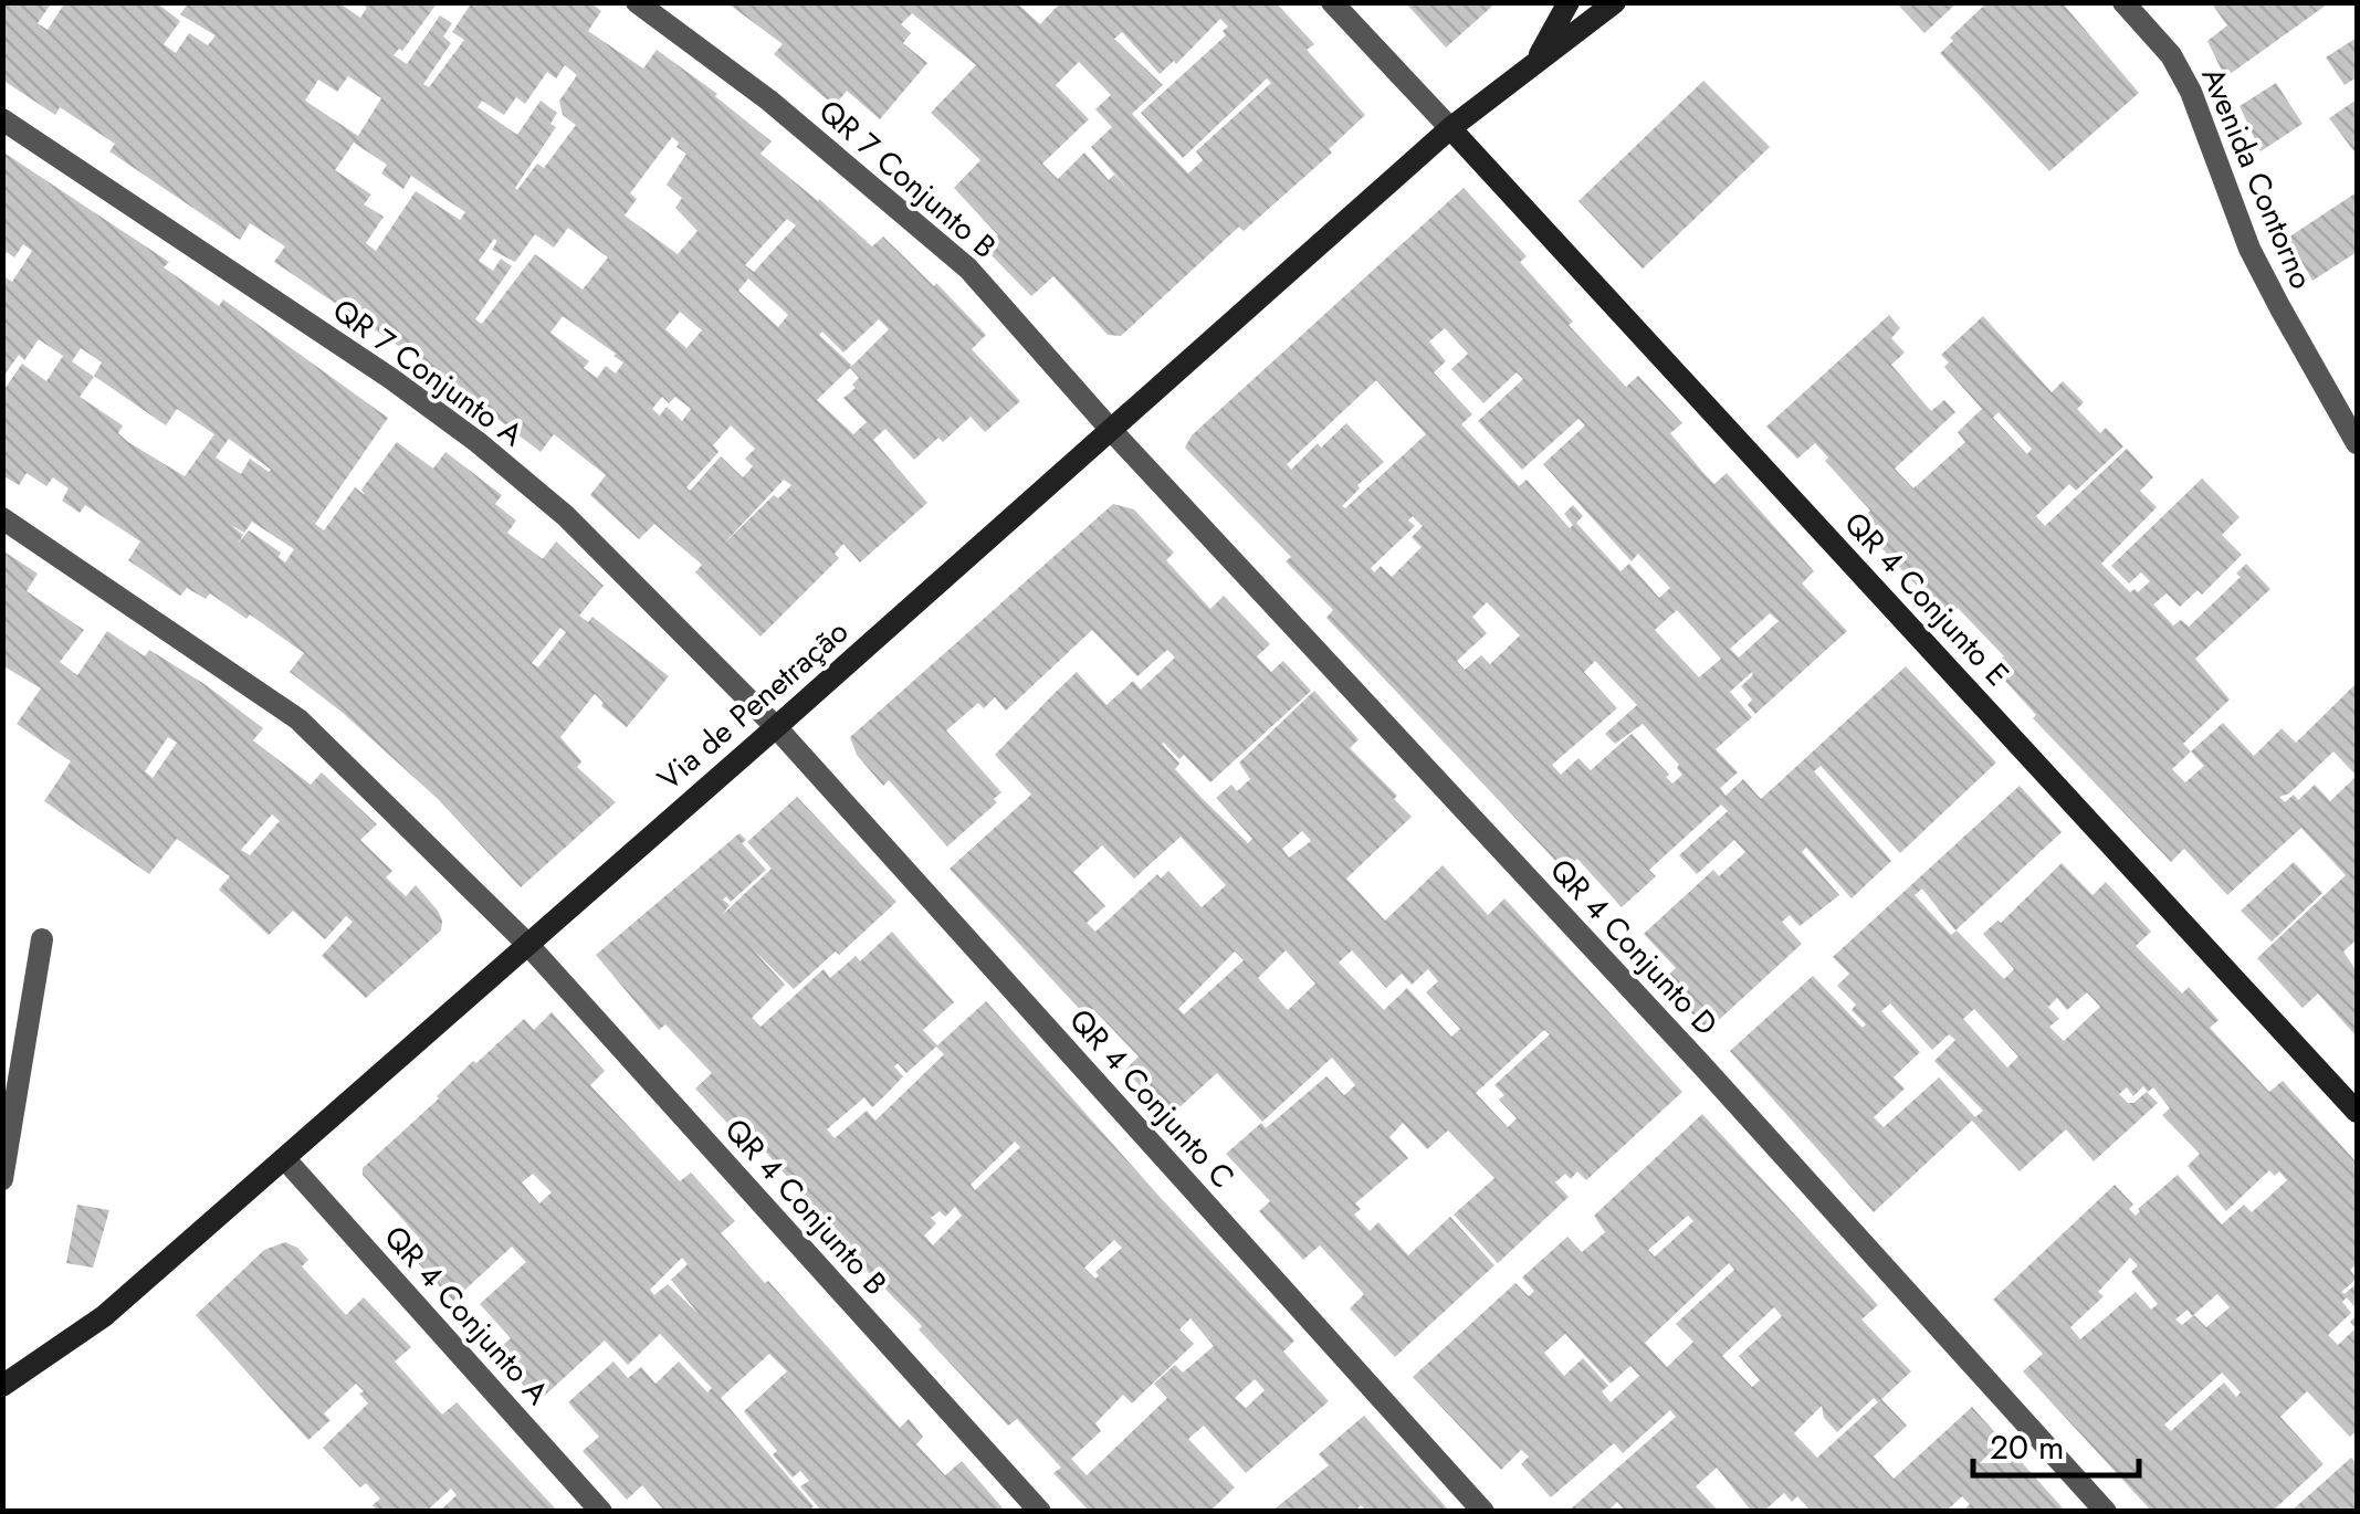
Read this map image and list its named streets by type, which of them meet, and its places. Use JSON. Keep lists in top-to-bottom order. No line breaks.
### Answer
{"streets":{"street":["Avenida Contorno","QR 7 Conjunto B","QR 7 Conjunto A","QR 4 Conjunto E","Via de Penetração","QR 4 Conjunto D","QR 4 Conjunto C","QR 4 Conjunto B","QR 4 Conjunto A"]},"crossings":[["QR 7 Conjunto B","Via de Penetração"],["QR 7 Conjunto B","QR 4 Conjunto D"],["QR 7 Conjunto A","Via de Penetração"],["QR 7 Conjunto A","QR 4 Conjunto C"],["QR 4 Conjunto E","Via de Penetração"],["Via de Penetração","QR 4 Conjunto D"],["Via de Penetração","QR 4 Conjunto C"],["Via de Penetração","QR 4 Conjunto B"],["Via de Penetração","QR 4 Conjunto A"]],"scale_bar":"20 m"}
